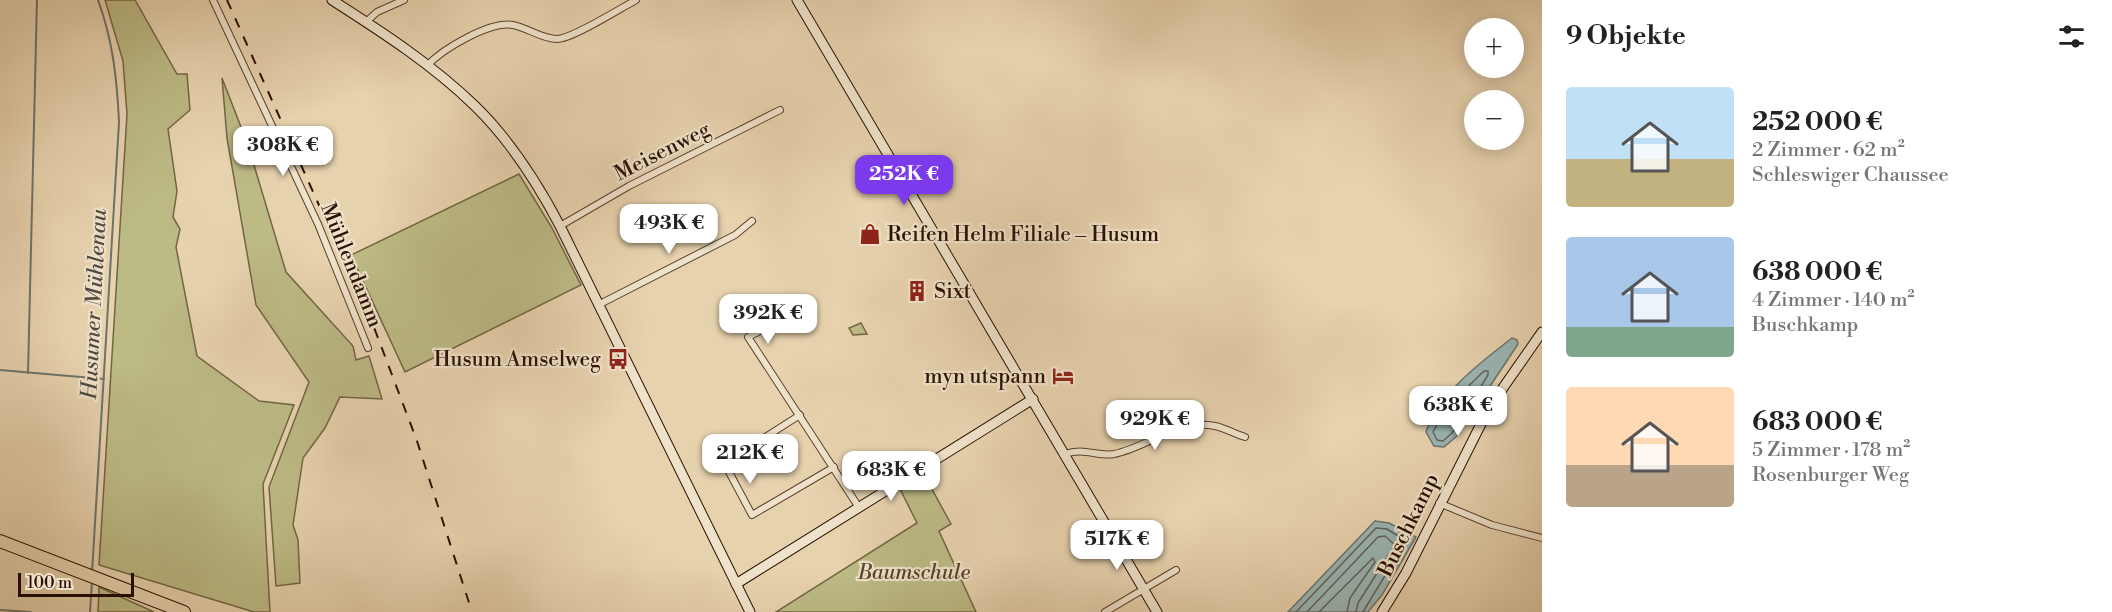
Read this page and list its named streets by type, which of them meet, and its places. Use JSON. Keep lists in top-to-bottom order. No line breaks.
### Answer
{"streets":{"street":["Meisenweg","Mühlendamm","Buschkamp"]},"water":["Husumer Mühlenau"],"parks":["Baumschule"],"places":{"shop":["Reifen Helm Filiale – Husum"],"building":["Sixt"],"bus stop":["Husum Amselweg"],"hotel":["myn utspann"]},"scale_bar":"100 m","page":{"heading":"9 Objekte","map_buttons":["+","−"],"list":[{"name":"252 000 €","note":"2 Zimmer · 62 m² · Schleswiger Chaussee"},{"name":"638 000 €","note":"4 Zimmer · 140 m² · Buschkamp"},{"name":"683 000 €","note":"5 Zimmer · 178 m² · Rosenburger Weg"}],"price":["308K €","252K €","493K €","392K €","638K €","929K €","212K €","683K €","517K €"],"scale":"100 m"}}
